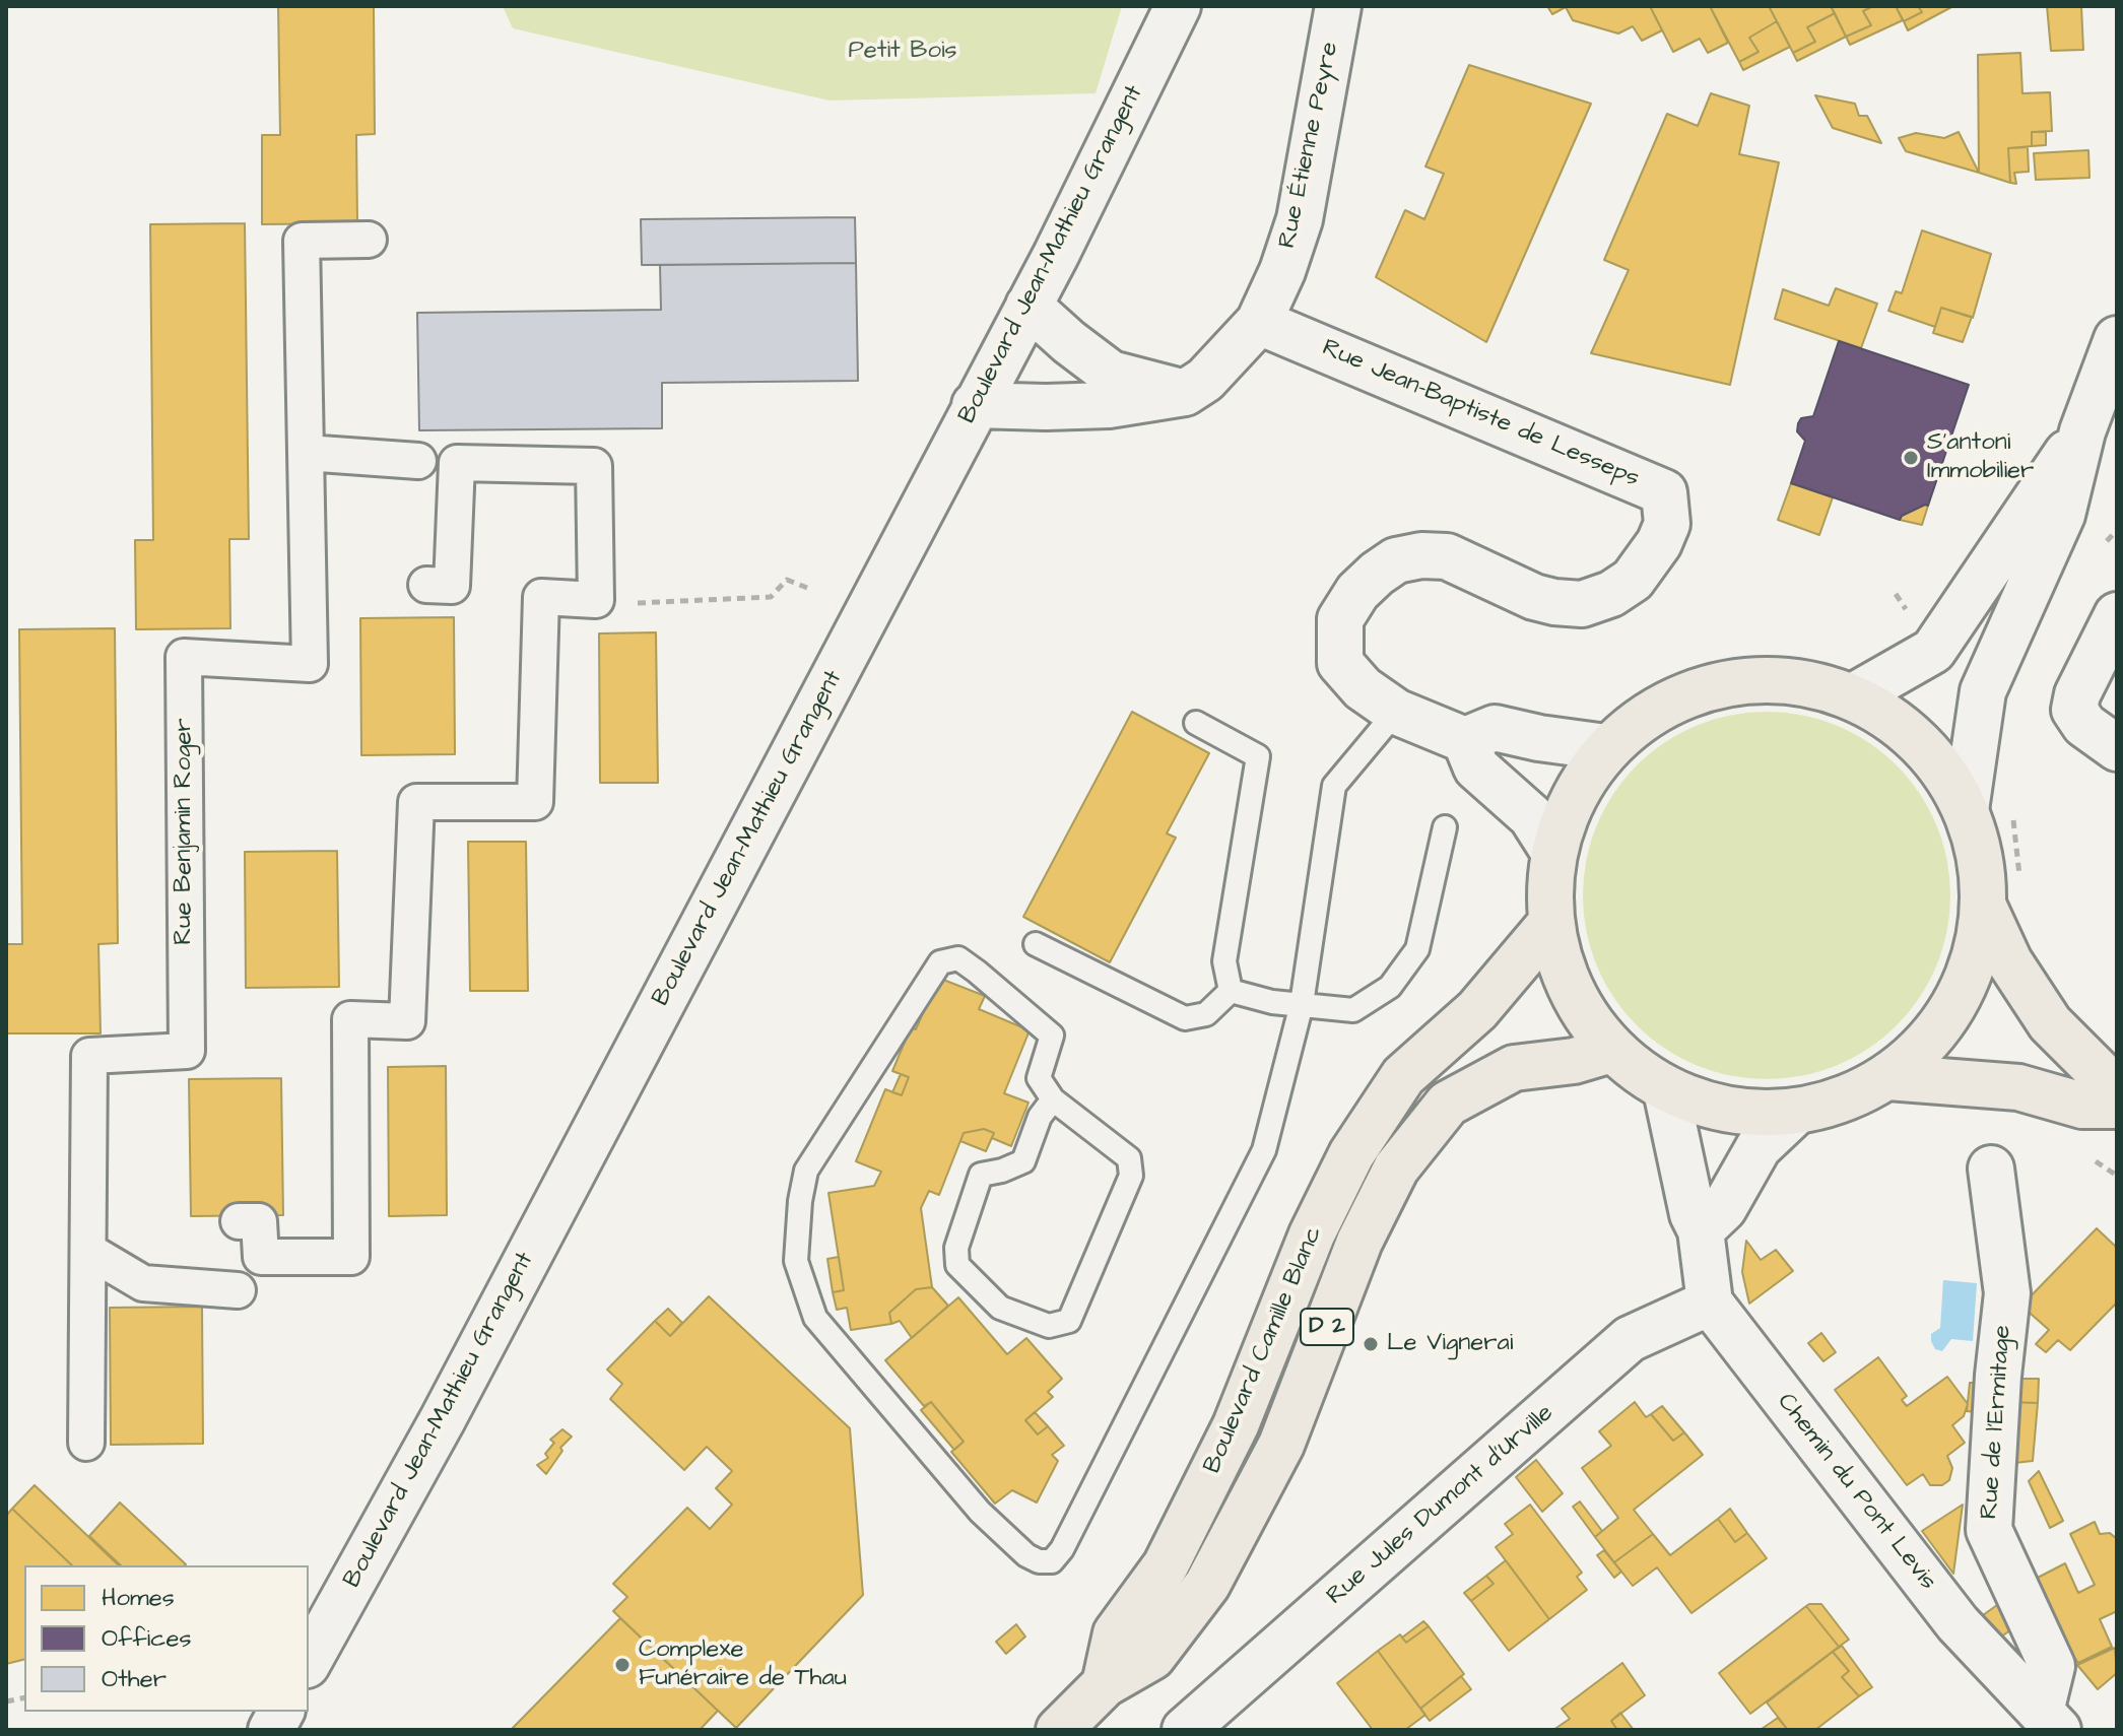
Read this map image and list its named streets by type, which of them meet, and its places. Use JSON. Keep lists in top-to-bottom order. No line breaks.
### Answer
{"streets":{"main road":["D 2","Boulevard Camille Blanc"],"street":["Rue Étienne Peyre","Boulevard Jean-Mathieu Grangent","Rue Jean-Baptiste de Lesseps","Rue Benjamin Roger","Rue de l'Ermitage","Chemin du Pont Levis","Rue Jules Dumont d'Urville"]},"crossings":[["Rue Étienne Peyre","Boulevard Jean-Mathieu Grangent"],["Rue Étienne Peyre","Rue Jean-Baptiste de Lesseps"],["Rue de l'Ermitage","Chemin du Pont Levis"],["Chemin du Pont Levis","Rue Jules Dumont d'Urville"]],"parks":["Petit Bois"],"places":["S'antoni Immobilier","Le Vignerai","Complexe Funéraire de Thau"],"legend":["Homes","Offices","Other"]}
